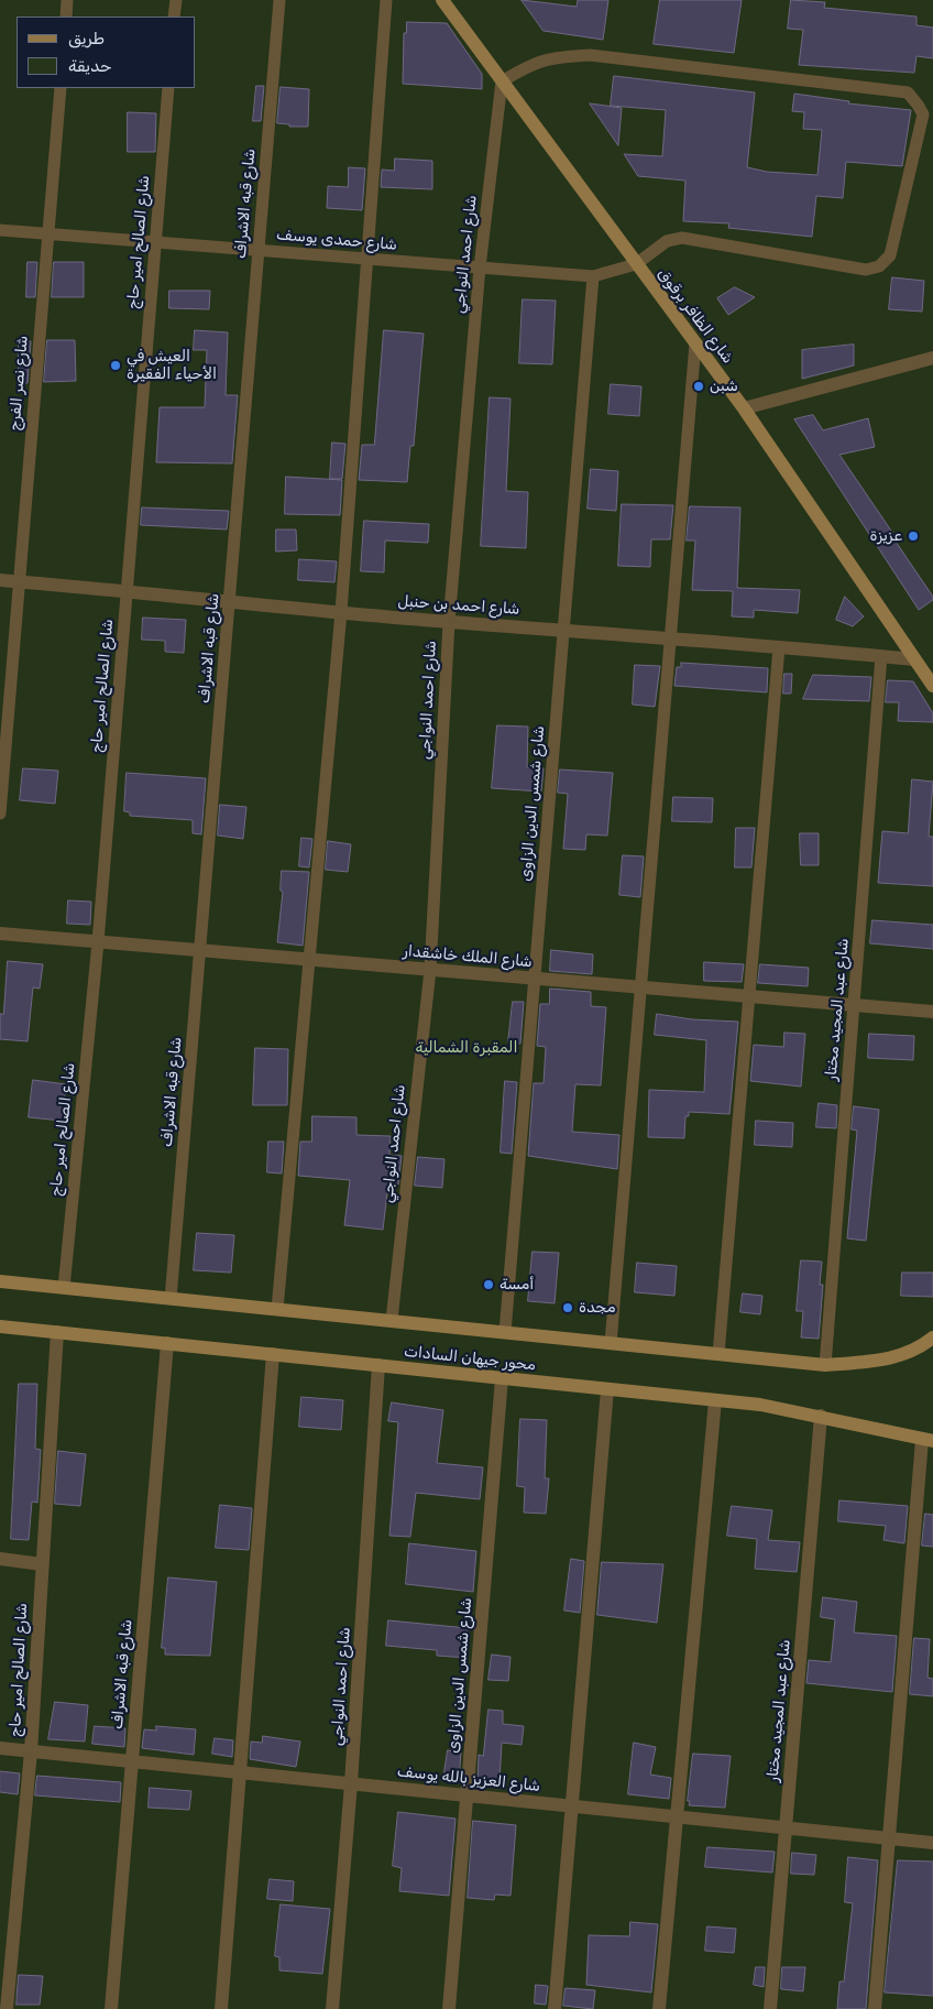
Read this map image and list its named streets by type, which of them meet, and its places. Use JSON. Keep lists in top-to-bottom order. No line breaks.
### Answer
{"streets":{"main road":["شارع الظافر برقوق","محور جيهان السادات"],"street":["شارع قبه الاشراف","شارع الصالح امير حاج","شارع احمد النواجي","شارع احمد بن حنبل","شارع شمس الدين الزاوى","شارع الملك خاشقدار","شارع عبد المجيد مختار","شارع العزيز بالله يوسف"],"lane":["شارع حمدى يوسف","شارع نصر الفرج"]},"crossings":[["شارع قبه الاشراف","شارع حمدى يوسف"],["شارع قبه الاشراف","شارع احمد بن حنبل"],["شارع قبه الاشراف","شارع الملك خاشقدار"],["شارع قبه الاشراف","محور جيهان السادات"],["شارع قبه الاشراف","شارع العزيز بالله يوسف"],["شارع حمدى يوسف","شارع الصالح امير حاج"],["شارع حمدى يوسف","شارع احمد النواجي"],["شارع حمدى يوسف","شارع الظافر برقوق"],["شارع حمدى يوسف","شارع نصر الفرج"],["شارع حمدى يوسف","شارع شمس الدين الزاوى"],["شارع الصالح امير حاج","شارع احمد بن حنبل"],["شارع الصالح امير حاج","شارع الملك خاشقدار"],["شارع الصالح امير حاج","محور جيهان السادات"],["شارع الصالح امير حاج","شارع العزيز بالله يوسف"],["شارع احمد النواجي","شارع الظافر برقوق"],["شارع احمد النواجي","شارع احمد بن حنبل"],["شارع احمد النواجي","شارع الملك خاشقدار"],["شارع احمد النواجي","محور جيهان السادات"],["شارع احمد النواجي","شارع العزيز بالله يوسف"],["شارع الظافر برقوق","شارع احمد بن حنبل"],["شارع نصر الفرج","شارع احمد بن حنبل"],["شارع احمد بن حنبل","شارع شمس الدين الزاوى"],["شارع احمد بن حنبل","شارع عبد المجيد مختار"],["شارع شمس الدين الزاوى","شارع الملك خاشقدار"],["شارع شمس الدين الزاوى","محور جيهان السادات"],["شارع شمس الدين الزاوى","شارع العزيز بالله يوسف"],["شارع الملك خاشقدار","شارع عبد المجيد مختار"],["شارع عبد المجيد مختار","محور جيهان السادات"],["شارع عبد المجيد مختار","شارع العزيز بالله يوسف"]],"parks":["المقبرة الشمالية"],"places":["العيش في الأحياء الفقيرة","شبن","عزيزة","أمسة","مجدة"],"legend":["طريق","حديقة"]}
